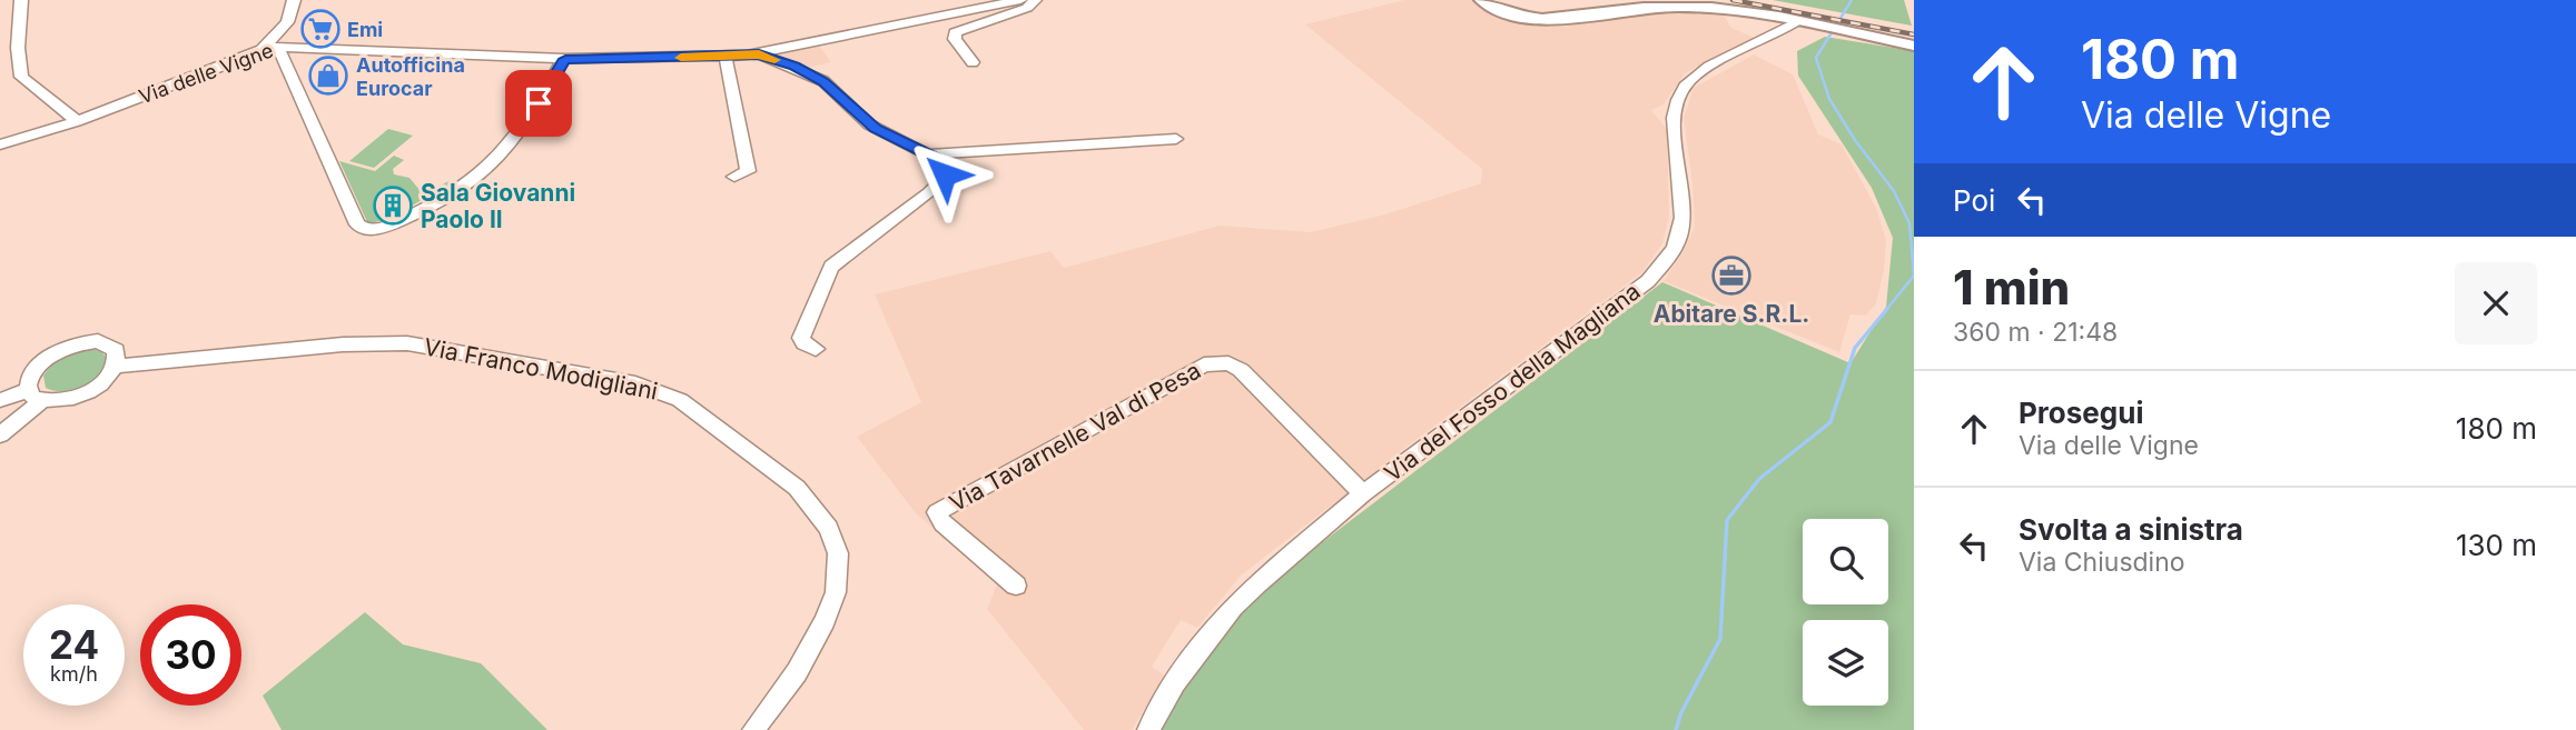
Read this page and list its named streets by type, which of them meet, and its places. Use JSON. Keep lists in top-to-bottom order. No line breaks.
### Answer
{"streets":{"street":["Via delle Vigne","Via Franco Modigliani","Via del Fosso della Magliana","Via Tavarnelle Val di Pesa"]},"crossings":[["Via del Fosso della Magliana","Via Tavarnelle Val di Pesa"]],"places":{"supermarket":["Emi"],"shop":["Autofficina Eurocar"],"building":["Sala Giovanni Paolo II"],"office":["Abitare S.R.L."]},"page":{"turn":["180 m","Via delle Vigne"],"then":"Poi","heading":["1 min","360 m · 21:48"],"list":[{"name":"Prosegui","note":"Via delle Vigne","value":"180 m"},{"name":"Svolta a sinistra","note":"Via Chiusdino","value":"130 m"}],"speed":"24 km/h","limit":"30"}}
